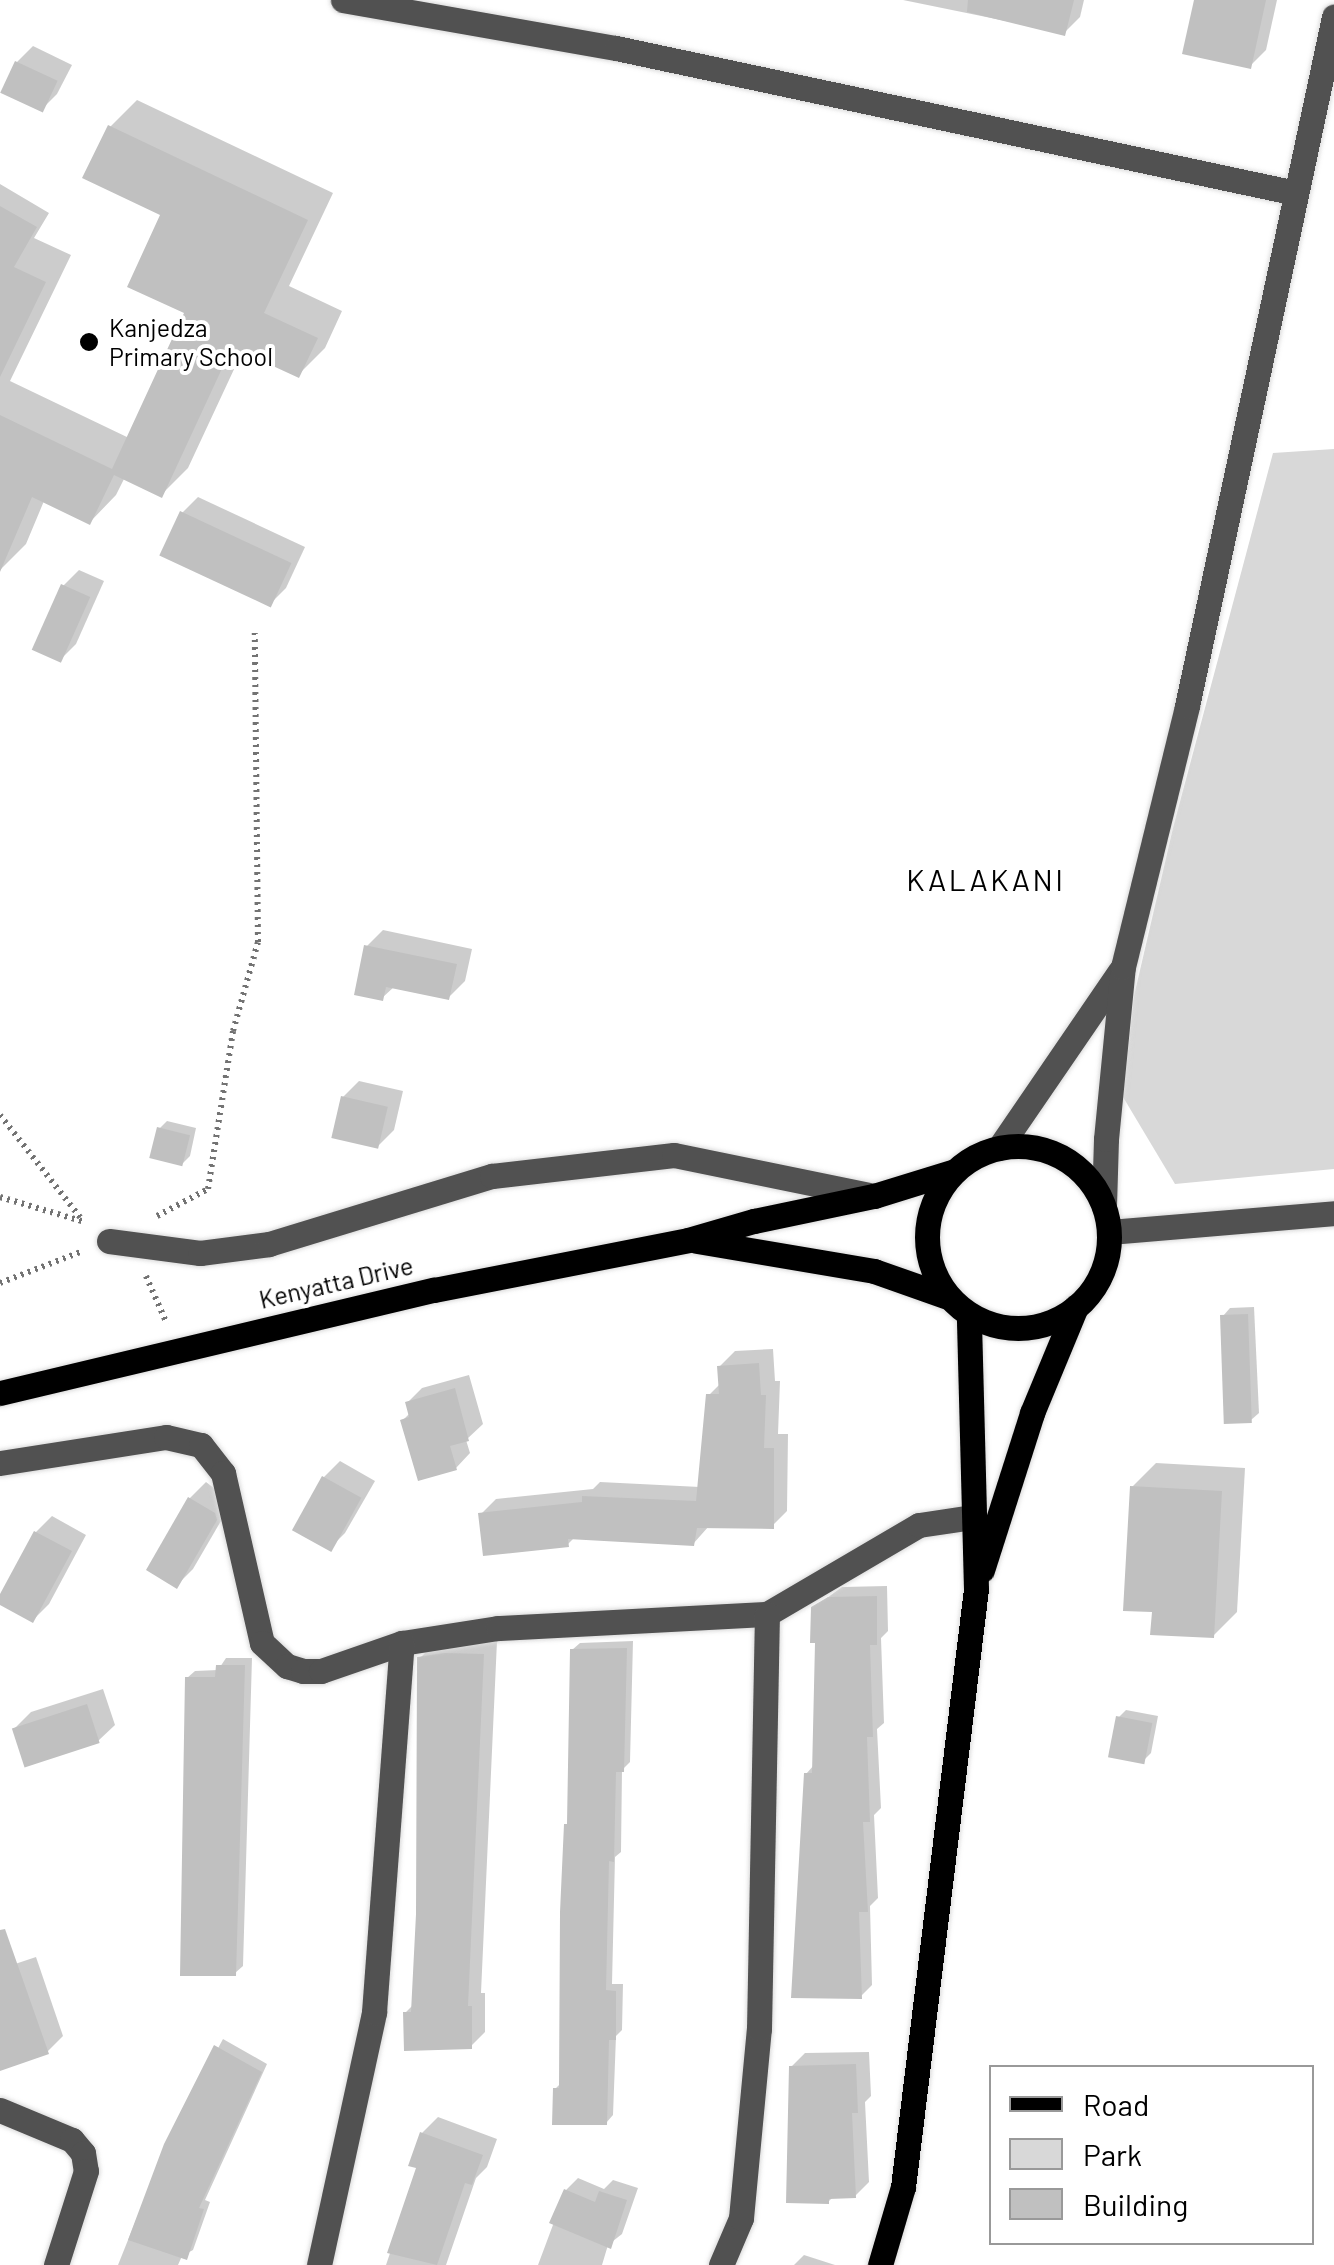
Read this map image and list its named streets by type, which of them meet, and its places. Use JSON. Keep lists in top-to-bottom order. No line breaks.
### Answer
{"streets":{"main road":["Kenyatta Drive"]},"districts":["KALAKANI"],"places":["Kanjedza Primary School"],"legend":["Road","Park","Building"]}
